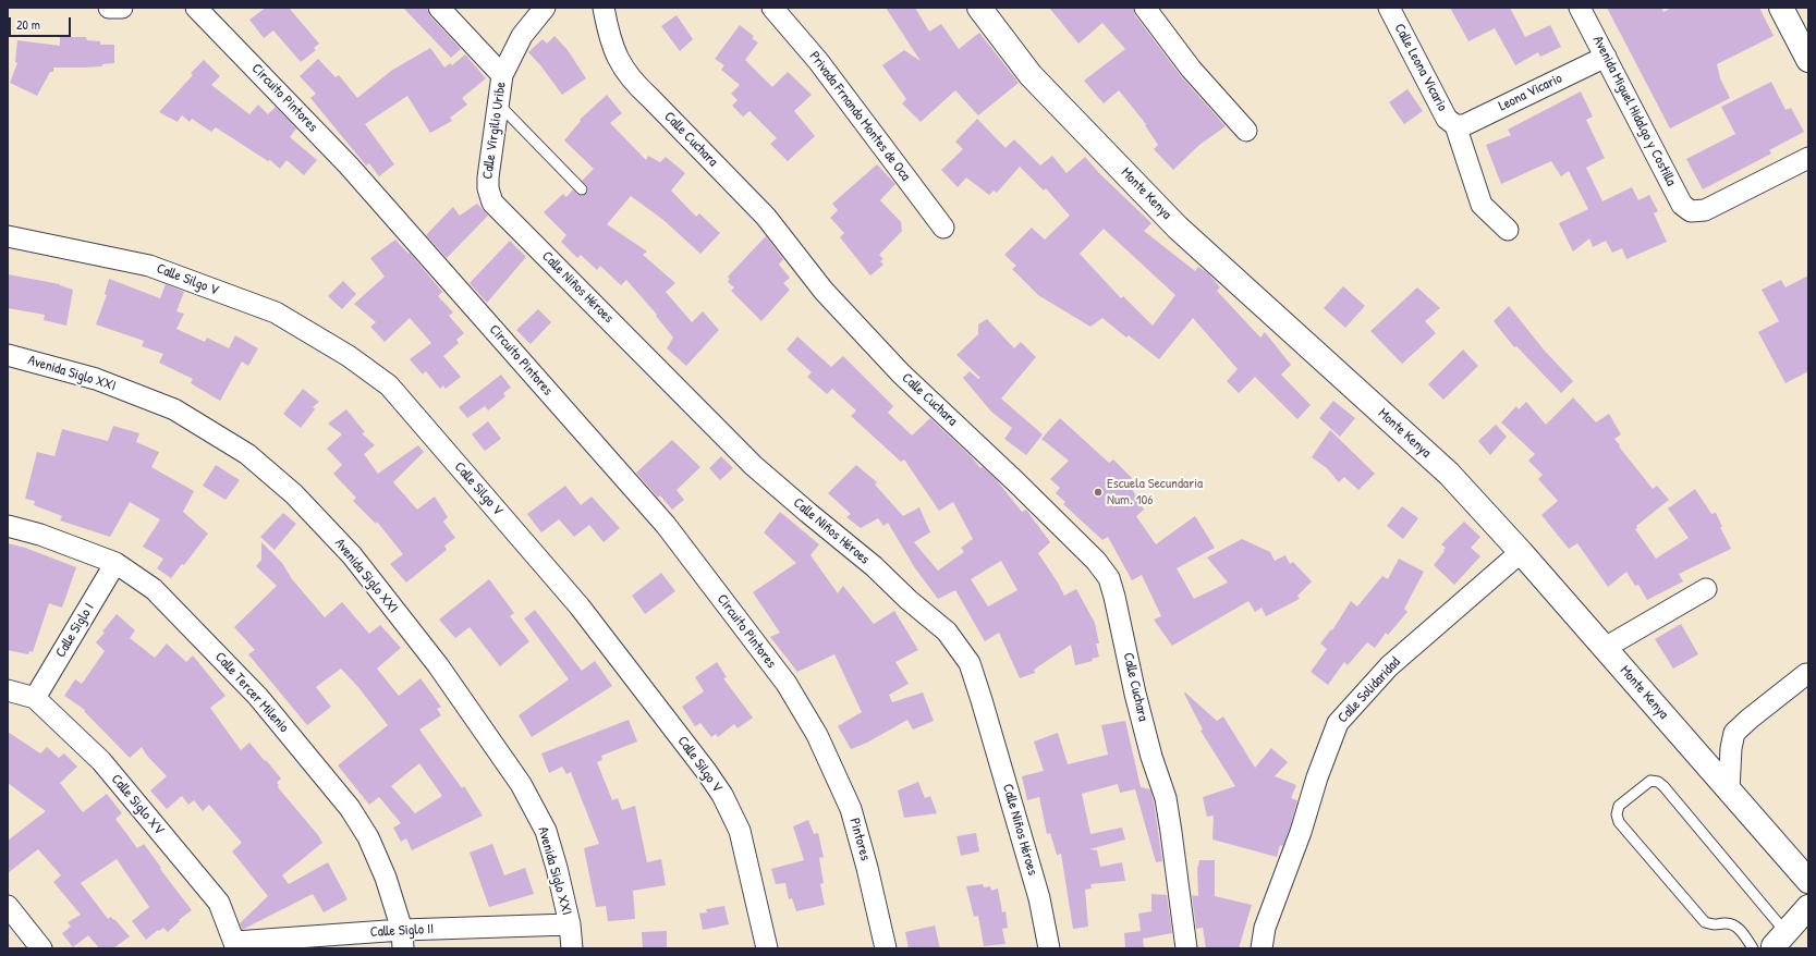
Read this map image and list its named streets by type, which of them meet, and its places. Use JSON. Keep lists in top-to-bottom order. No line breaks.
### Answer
{"streets":{"main road":["Monte Kenya"],"street":["Calle Leona Vicario","Leona Vicario","Circuito Pintores","Avenida Miguel Hidalgo y Costilla","Privada Frnando Montes de Oca","Calle Virgilio Uribe","Calle Cuchara","Calle Silgo V","Calle Niños Héroes","Avenida Siglo XXI","Calle Siglo I","Calle Solidaridad","Calle Tercer Milenio","Calle Siglo XV","Pintores","Calle Siglo II"]},"crossings":[["Calle Leona Vicario","Leona Vicario"],["Leona Vicario","Avenida Miguel Hidalgo y Costilla"],["Circuito Pintores","Pintores"],["Calle Virgilio Uribe","Calle Niños Héroes"],["Monte Kenya","Calle Solidaridad"],["Avenida Siglo XXI","Calle Siglo II"],["Calle Siglo I","Calle Tercer Milenio"],["Calle Siglo I","Calle Siglo XV"],["Calle Tercer Milenio","Calle Siglo II"],["Calle Siglo XV","Calle Siglo II"]],"places":["Escuela Secundaria Num. 106"],"scale_bar":"20 m"}
